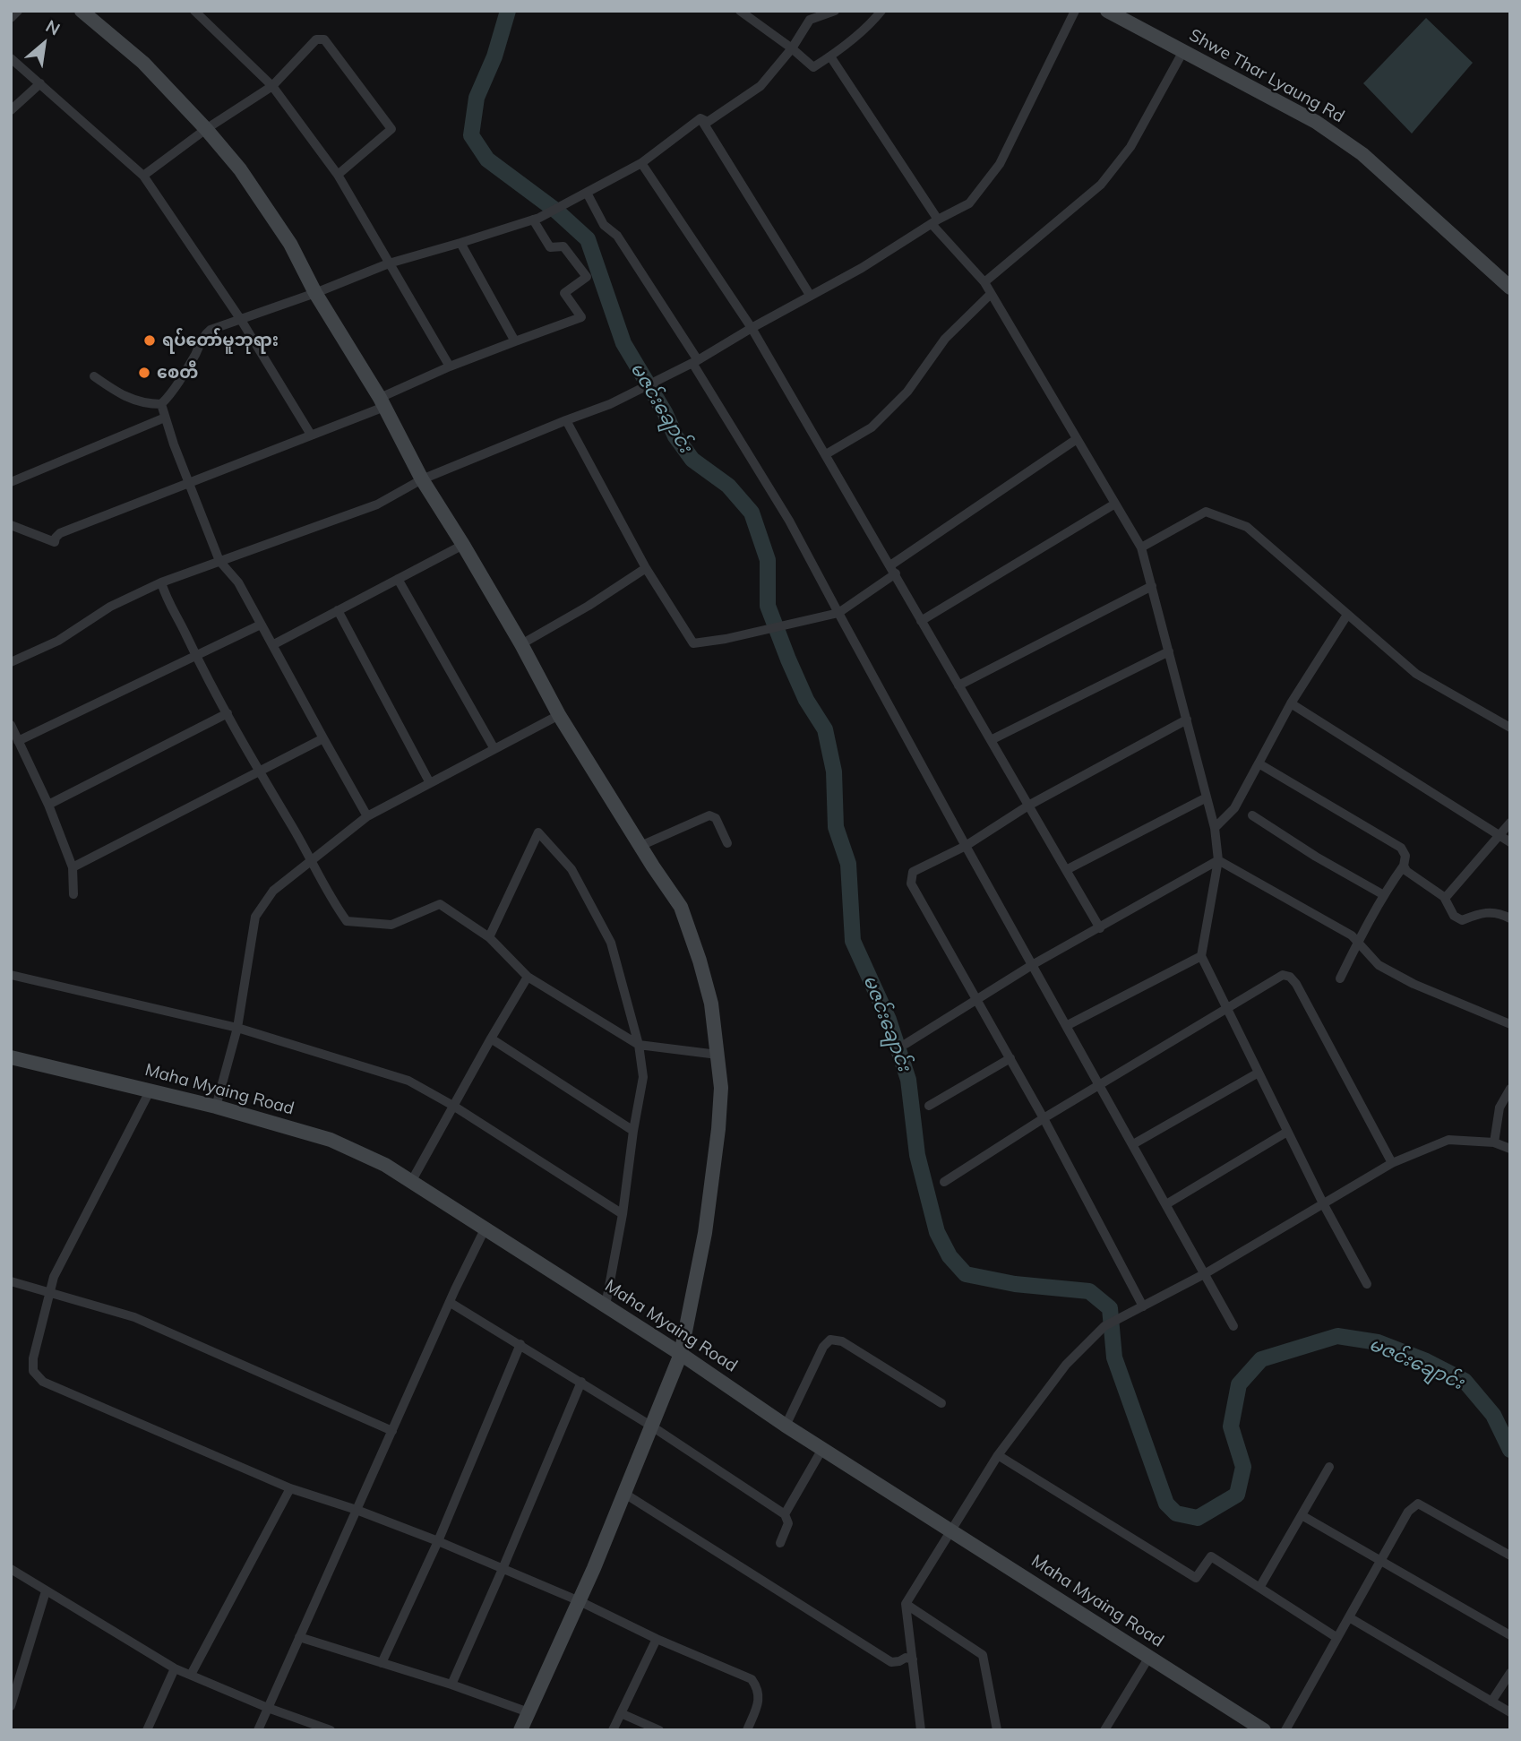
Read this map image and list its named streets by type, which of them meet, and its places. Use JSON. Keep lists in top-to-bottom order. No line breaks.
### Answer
{"streets":{"street":["Shwe Thar Lyaung Rd","Maha Myaing Road"]},"water":["မဇင်းချောင်း"],"places":["ရပ်တော်မူဘုရား","စေတီ"],"north":"top right"}
